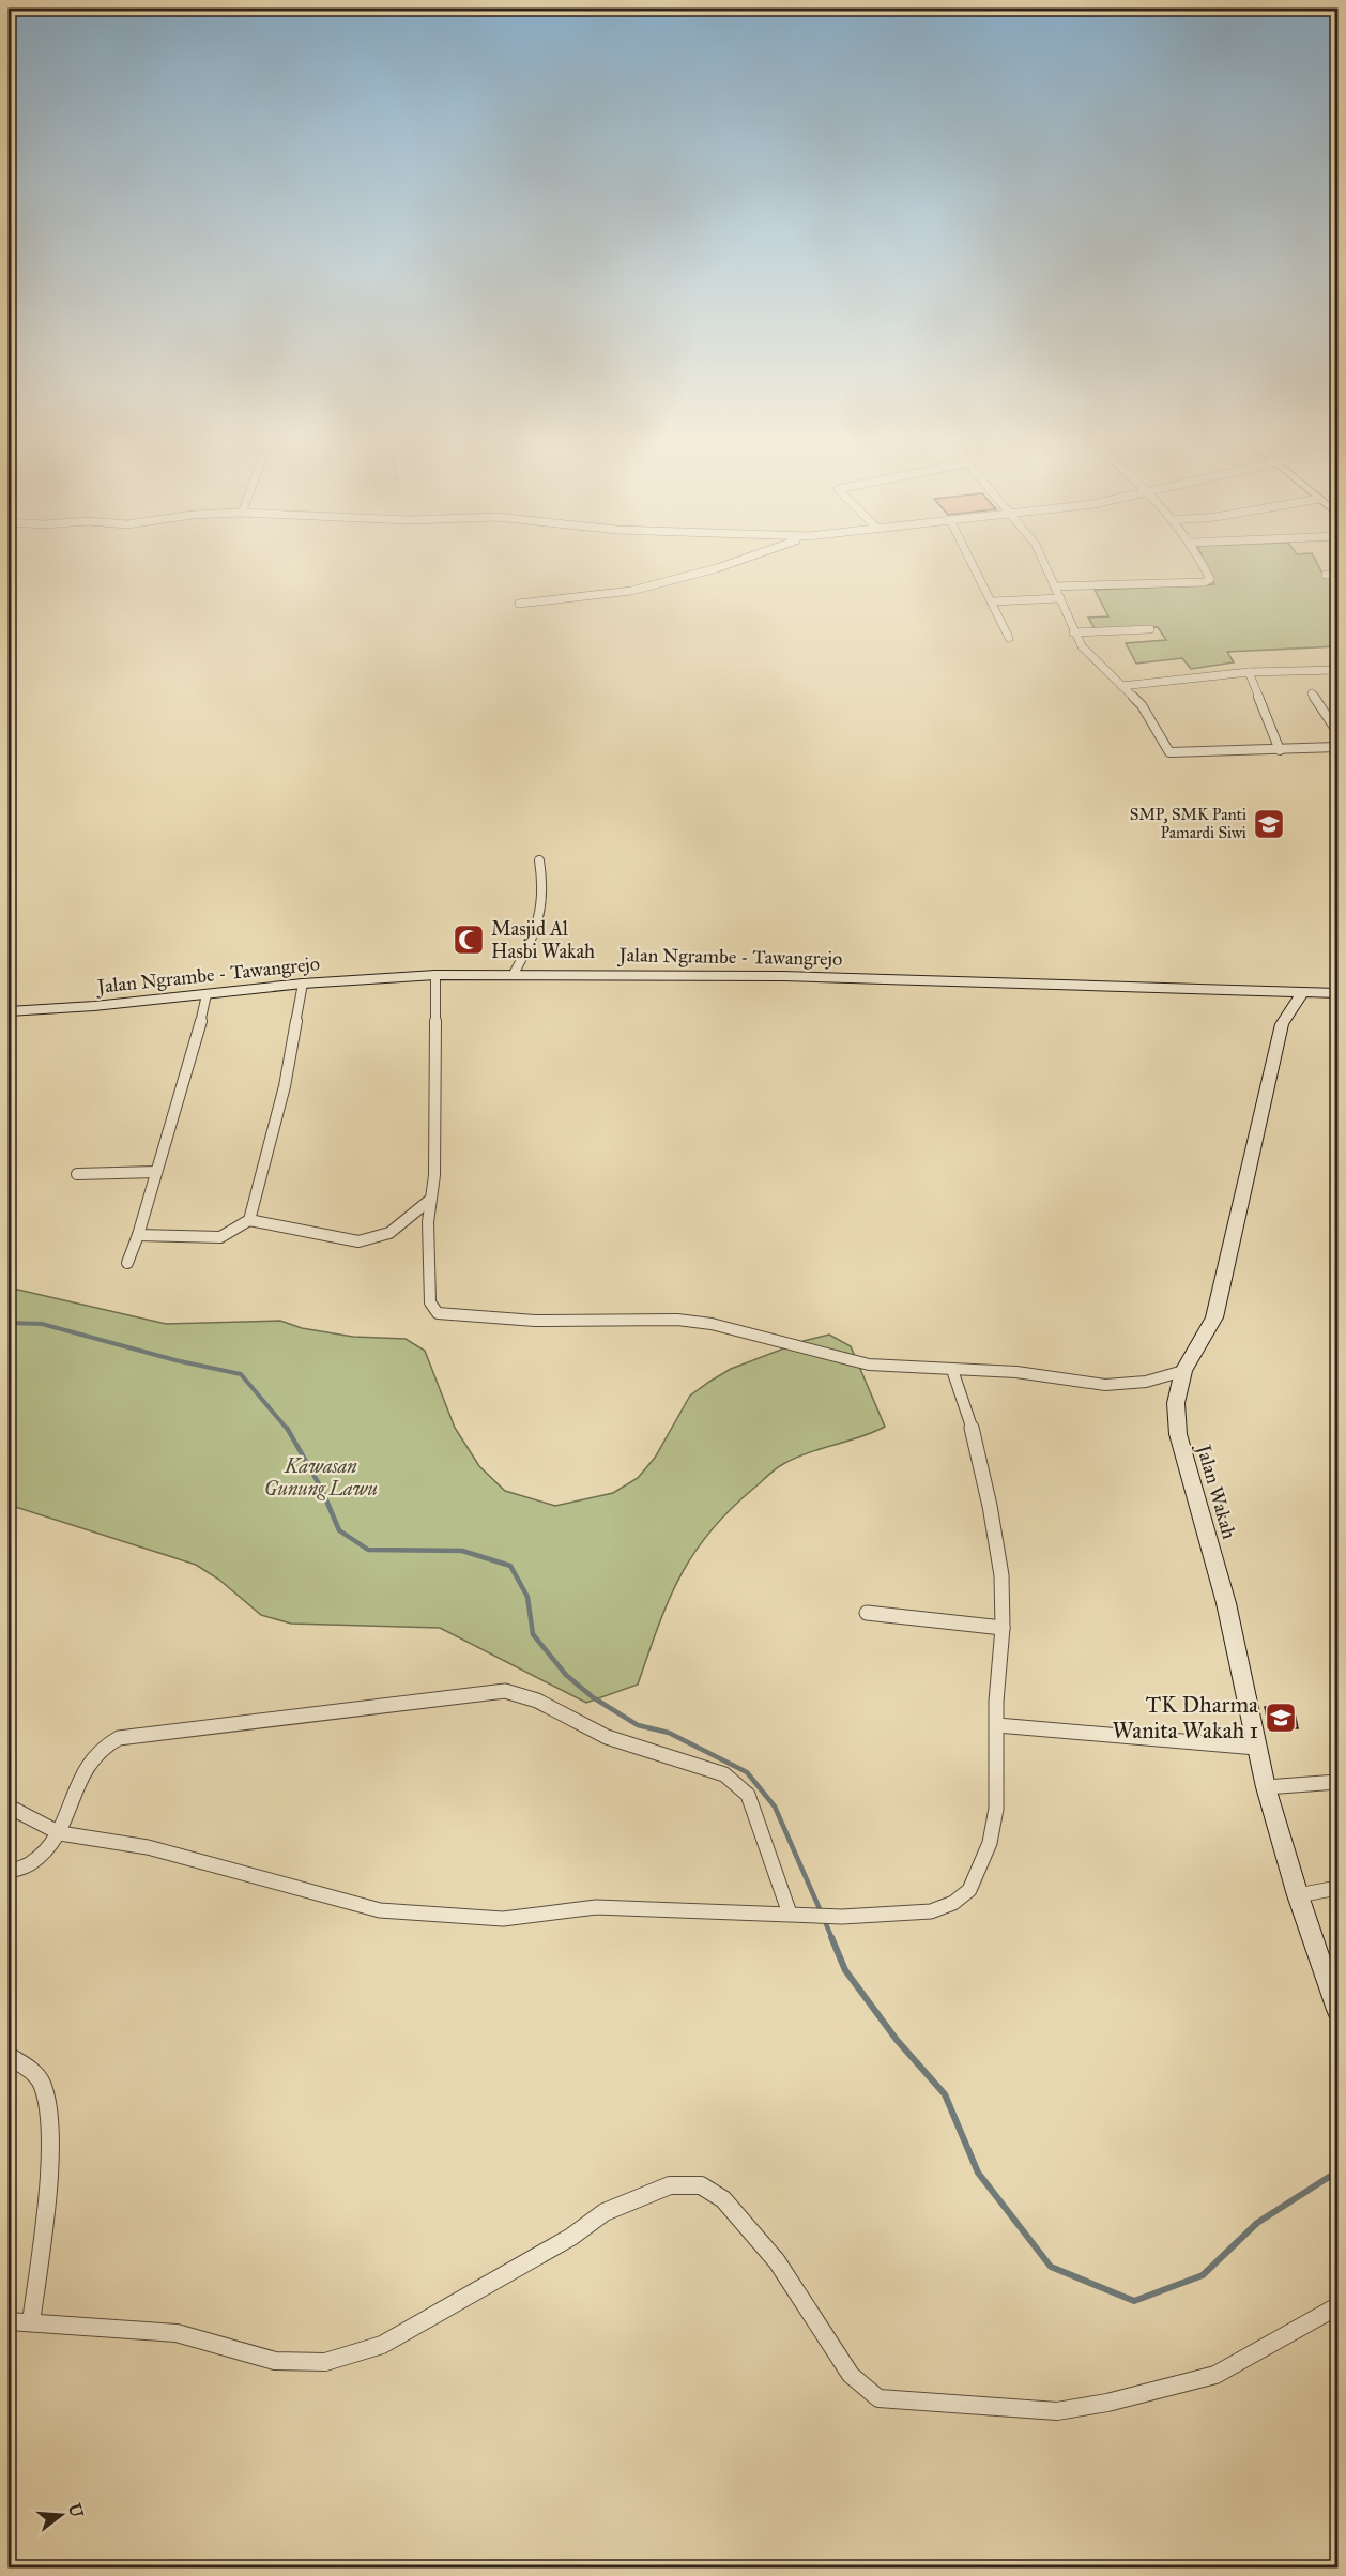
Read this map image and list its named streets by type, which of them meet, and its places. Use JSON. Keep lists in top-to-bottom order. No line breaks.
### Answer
{"streets":{"main road":["Jalan Ngrambe - Tawangrejo","Jalan Wakah"]},"crossings":[["Jalan Ngrambe - Tawangrejo","Jalan Wakah"]],"parks":["Kawasan Gunung Lawu"],"places":{"school or university":["SMP, SMK Panti Pamardi Siwi","TK Dharma Wanita Wakah 1"],"mosque":["Masjid Al Hasbi Wakah"]},"north":"right"}
